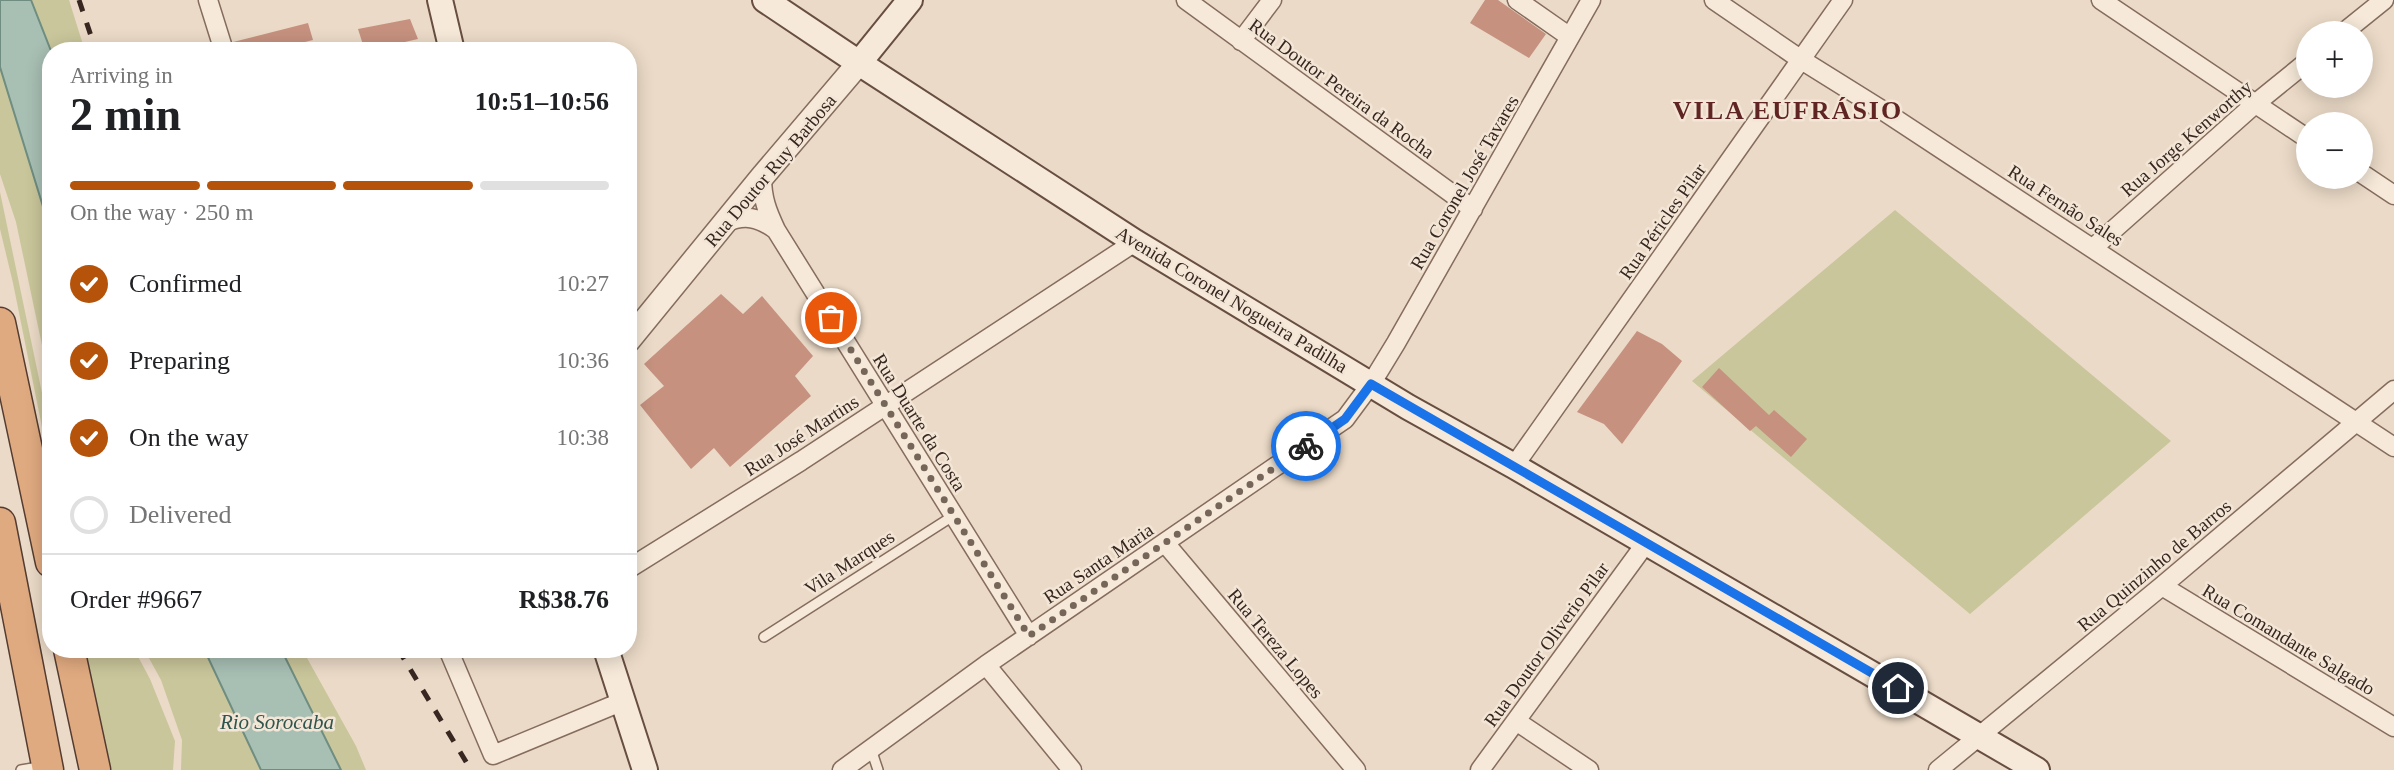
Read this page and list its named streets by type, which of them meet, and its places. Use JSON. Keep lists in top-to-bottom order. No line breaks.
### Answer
{"streets":{"main road":["Rua Doutor Ruy Barbosa","Avenida Coronel Nogueira Padilha"],"street":["Rua Doutor Pereira da Rocha","Rua Jorge Kenworthy","Rua Coronel José Tavares","Rua Fernão Sales","Rua Péricles Pilar","Rua Duarte da Costa","Rua José Martins","Rua Santa Maria","Rua Quinzinho de Barros","Rua Comandante Salgado","Rua Tereza Lopes","Rua Doutor Oliverio Pilar"],"lane":["Vila Marques"]},"crossings":[["Rua Doutor Pereira da Rocha","Rua Coronel José Tavares"],["Rua Jorge Kenworthy","Rua Fernão Sales"],["Rua Doutor Ruy Barbosa","Avenida Coronel Nogueira Padilha"],["Rua Doutor Ruy Barbosa","Rua Duarte da Costa"],["Rua Coronel José Tavares","Avenida Coronel Nogueira Padilha"],["Rua Coronel José Tavares","Rua Santa Maria"],["Rua Fernão Sales","Rua Péricles Pilar"],["Rua Fernão Sales","Rua Quinzinho de Barros"],["Rua Péricles Pilar","Avenida Coronel Nogueira Padilha"],["Avenida Coronel Nogueira Padilha","Rua José Martins"],["Avenida Coronel Nogueira Padilha","Rua Santa Maria"],["Avenida Coronel Nogueira Padilha","Rua Quinzinho de Barros"],["Avenida Coronel Nogueira Padilha","Rua Doutor Oliverio Pilar"],["Rua Duarte da Costa","Rua José Martins"],["Rua Duarte da Costa","Vila Marques"],["Rua Duarte da Costa","Rua Santa Maria"],["Rua Santa Maria","Rua Tereza Lopes"],["Rua Quinzinho de Barros","Rua Comandante Salgado"]],"districts":["VILA EUFRÁSIO"],"water":["Rio Sorocaba"],"page":{"map_buttons":["+","−"],"heading":["2 min","Arriving in","10:51–10:56"],"panel":["Order #9667","R$38.76"],"bar":"On the way · 250 m","list":[["Confirmed","10:27"],["Preparing","10:36"],["On the way","10:38"],"Delivered"]}}
